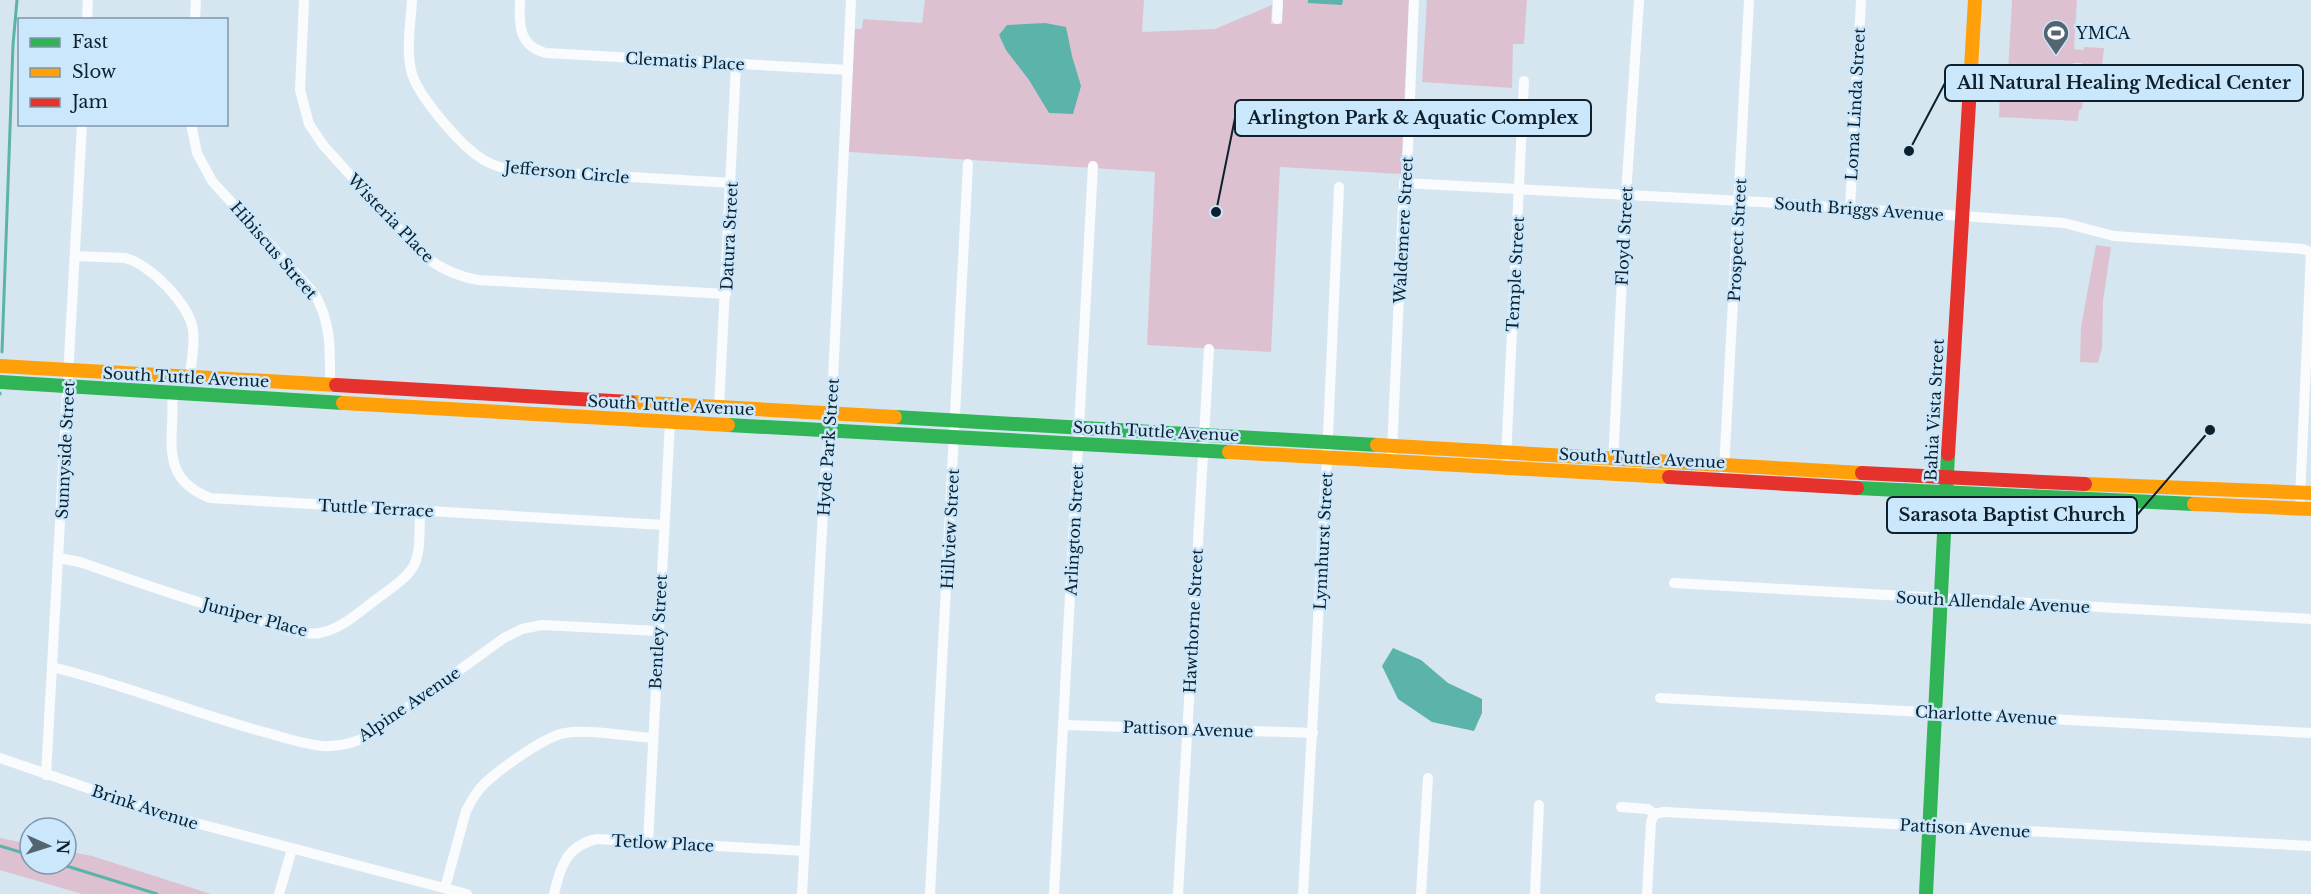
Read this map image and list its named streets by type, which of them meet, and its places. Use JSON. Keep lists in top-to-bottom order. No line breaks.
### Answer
{"streets":{"main road":["South Tuttle Avenue","Bahia Vista Street"],"street":["Clematis Place","Loma Linda Street","Jefferson Circle","South Briggs Avenue","Wisteria Place","Waldemere Street","Datura Street","Floyd Street","Prospect Street","Hibiscus Street","Temple Street","Hyde Park Street","Sunnyside Street","Tuttle Terrace","Hillview Street","Arlington Street","Lynnhurst Street","South Allendale Avenue","Juniper Place","Hawthorne Street","Bentley Street","Alpine Avenue","Charlotte Avenue","Pattison Avenue","Brink Avenue","Tetlow Place"]},"crossings":[["Clematis Place","Datura Street"],["Clematis Place","Hyde Park Street"],["Loma Linda Street","South Briggs Avenue"],["Jefferson Circle","Datura Street"],["South Briggs Avenue","Waldemere Street"],["South Briggs Avenue","Floyd Street"],["South Briggs Avenue","Prospect Street"],["South Briggs Avenue","Temple Street"],["South Briggs Avenue","Bahia Vista Street"],["Wisteria Place","Datura Street"],["Waldemere Street","South Tuttle Avenue"],["Datura Street","South Tuttle Avenue"],["Floyd Street","South Tuttle Avenue"],["Prospect Street","South Tuttle Avenue"],["Hibiscus Street","South Tuttle Avenue"],["Temple Street","South Tuttle Avenue"],["South Tuttle Avenue","Bahia Vista Street"],["South Tuttle Avenue","Hyde Park Street"],["South Tuttle Avenue","Sunnyside Street"],["South Tuttle Avenue","Tuttle Terrace"],["South Tuttle Avenue","Hillview Street"],["South Tuttle Avenue","Arlington Street"],["South Tuttle Avenue","Lynnhurst Street"],["South Tuttle Avenue","Hawthorne Street"],["South Tuttle Avenue","Bentley Street"],["Bahia Vista Street","South Allendale Avenue"],["Bahia Vista Street","Charlotte Avenue"],["Bahia Vista Street","Pattison Avenue"],["Hyde Park Street","Tetlow Place"],["Sunnyside Street","Juniper Place"],["Sunnyside Street","Alpine Avenue"],["Sunnyside Street","Brink Avenue"],["Tuttle Terrace","Juniper Place"],["Tuttle Terrace","Bentley Street"],["Arlington Street","Pattison Avenue"],["Lynnhurst Street","Pattison Avenue"],["Hawthorne Street","Pattison Avenue"],["Bentley Street","Alpine Avenue"],["Bentley Street","Tetlow Place"]],"places":{"sports":["YMCA"],"other":["All Natural Healing Medical Center","Arlington Park & Aquatic Complex","Sarasota Baptist Church"]},"legend":["Fast","Slow","Jam"],"north":"right"}
